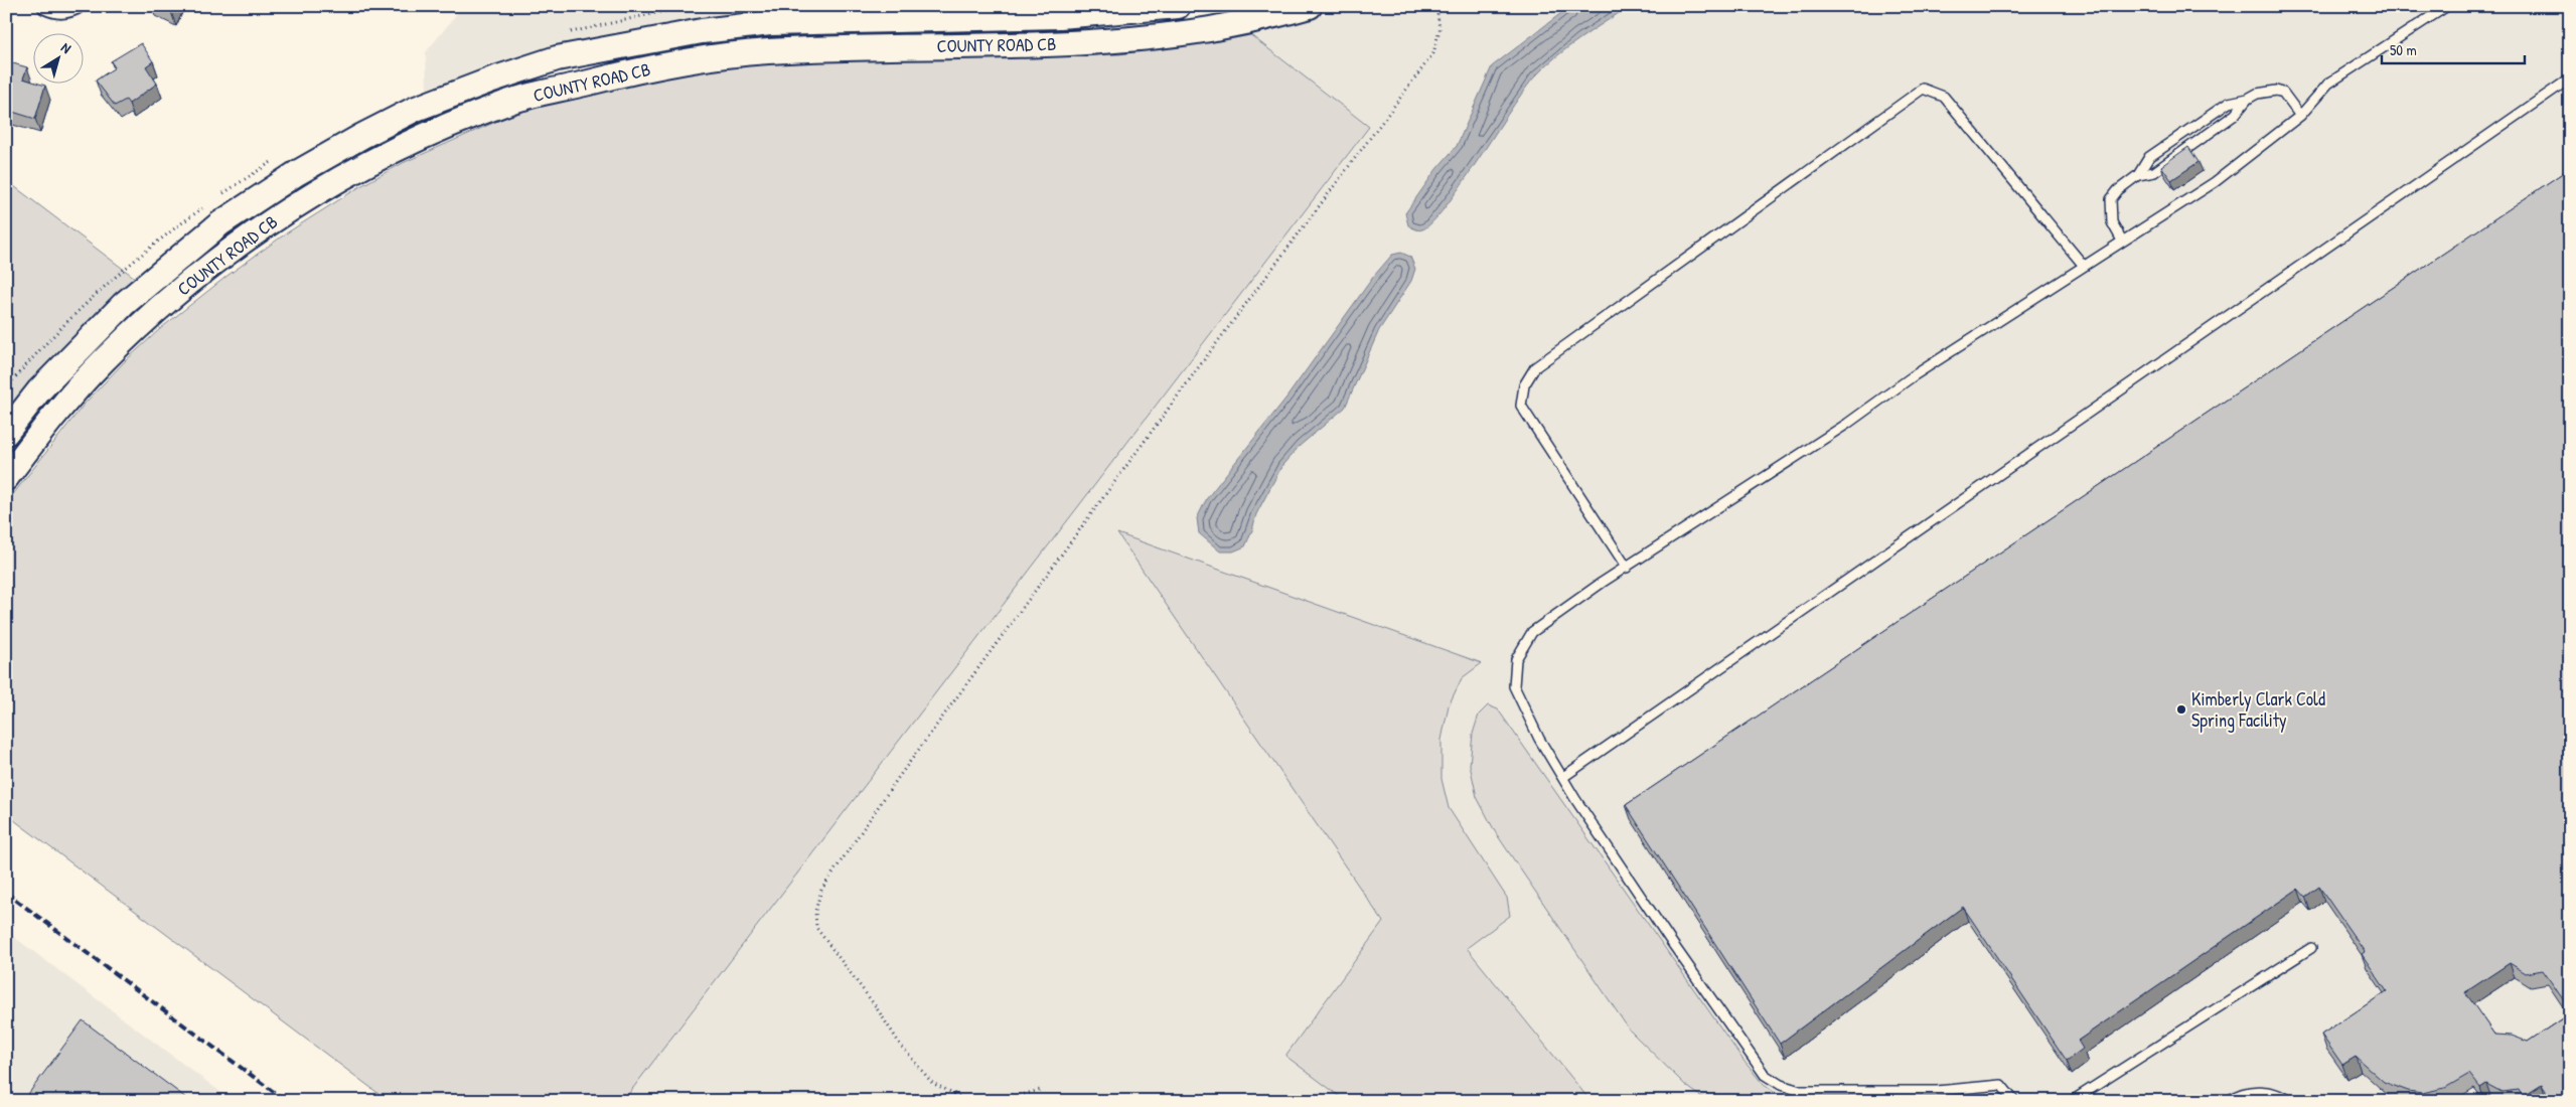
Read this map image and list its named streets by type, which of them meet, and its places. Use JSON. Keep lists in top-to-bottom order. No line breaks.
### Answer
{"streets":{"main road":["COUNTY ROAD CB"]},"places":["Kimberly Clark Cold Spring Facility"],"scale_bar":"50 m","north":"top right"}
